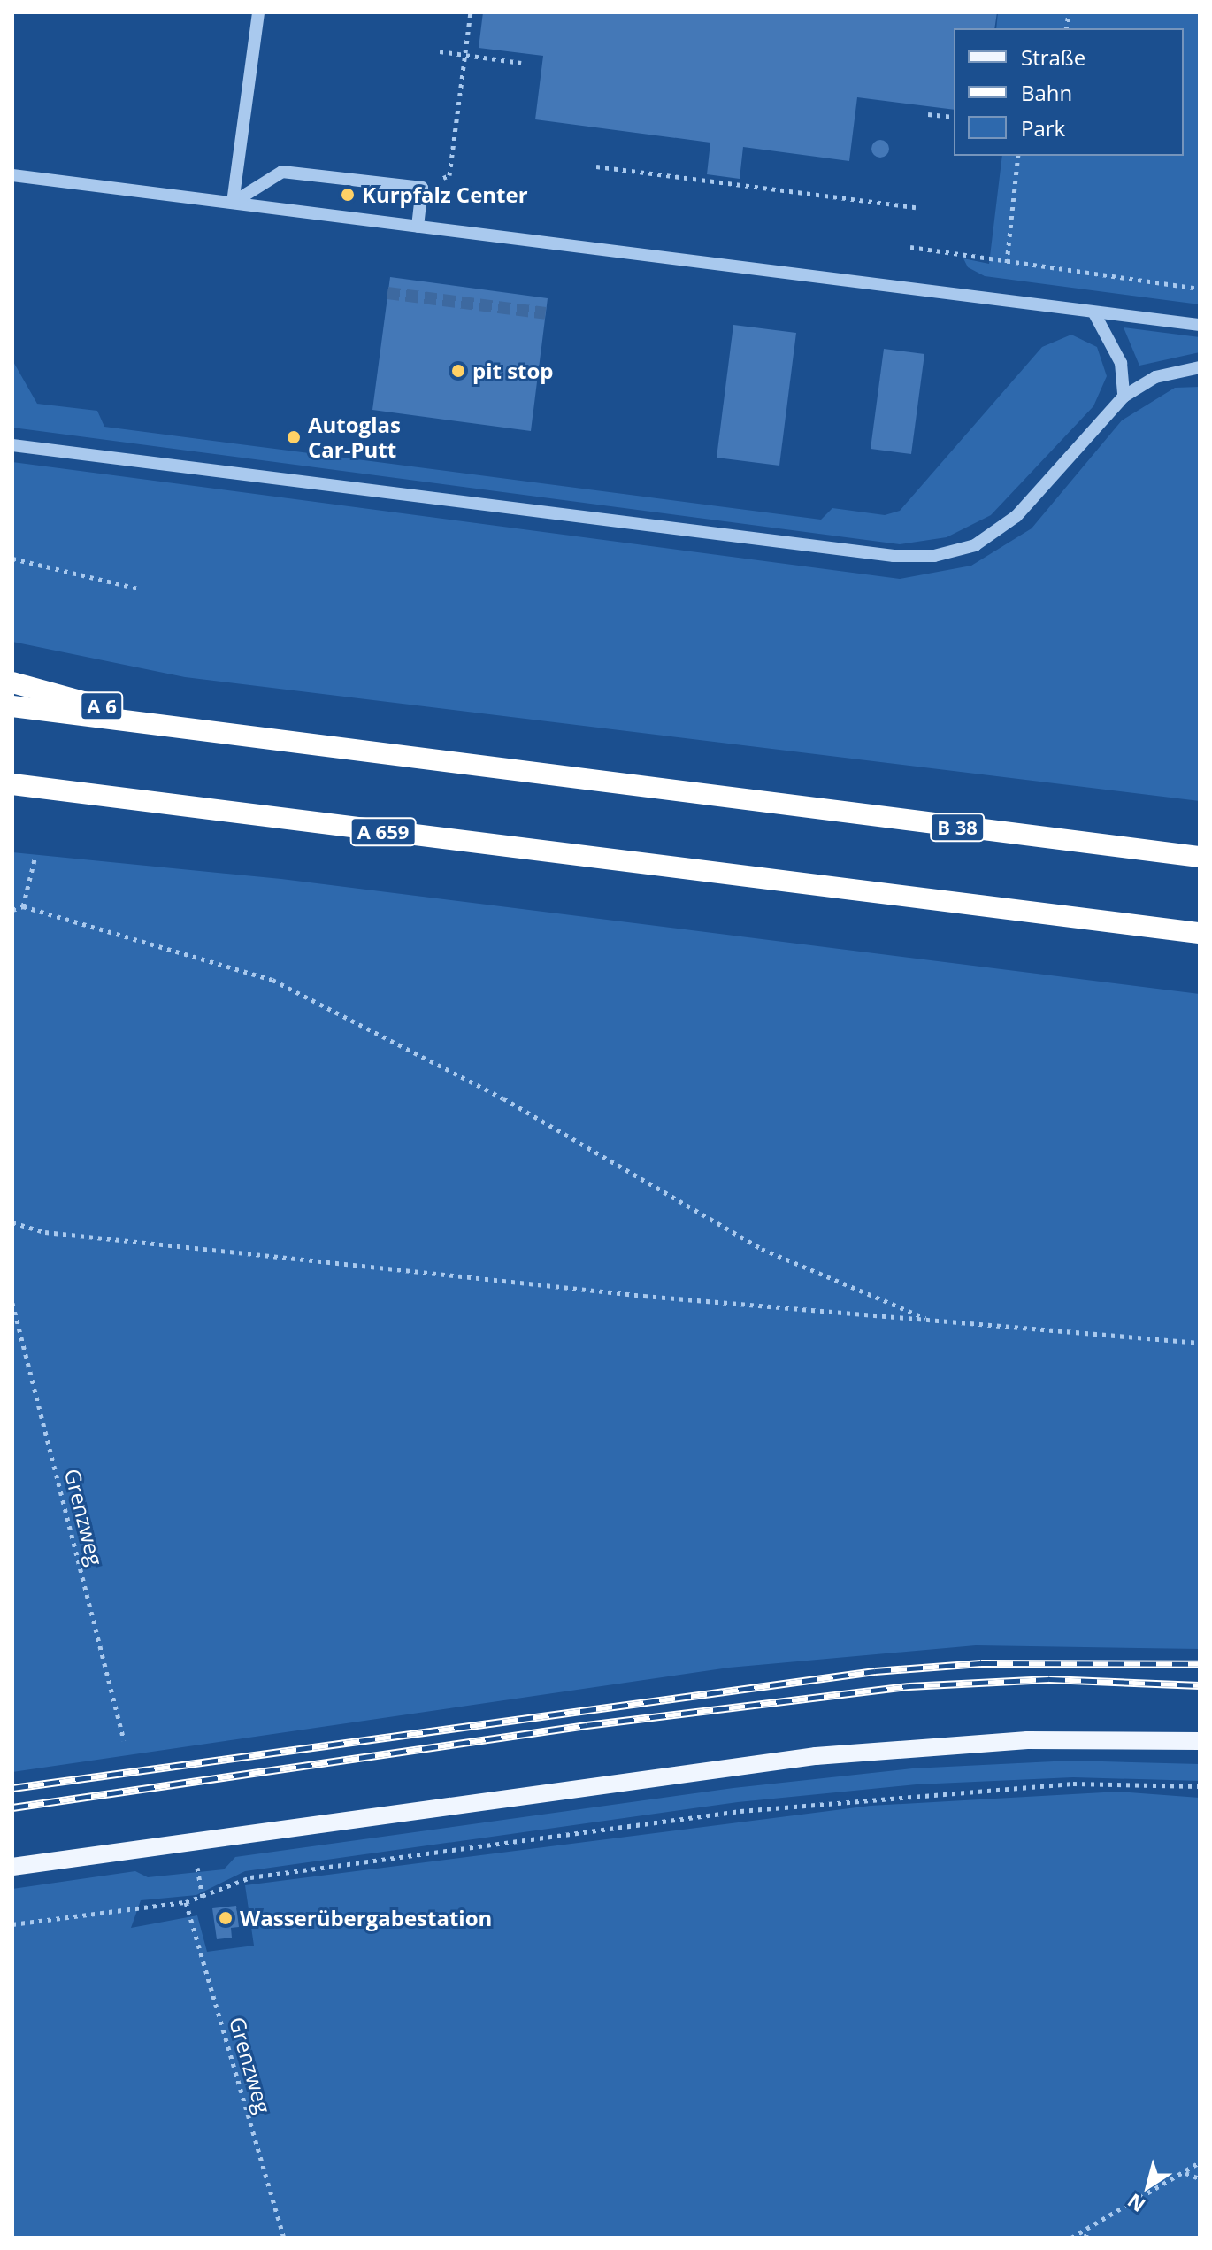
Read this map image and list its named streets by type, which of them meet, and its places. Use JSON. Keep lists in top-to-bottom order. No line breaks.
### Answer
{"streets":{"highway":["A 6","B 38","A 659"],"path":["Grenzweg"]},"crossings":[["A 6","B 38"]],"places":["Kurpfalz Center","pit stop","Autoglas Car-Putt","Wasserübergabestation"],"legend":["Straße","Bahn","Park"],"north":"bottom left"}
